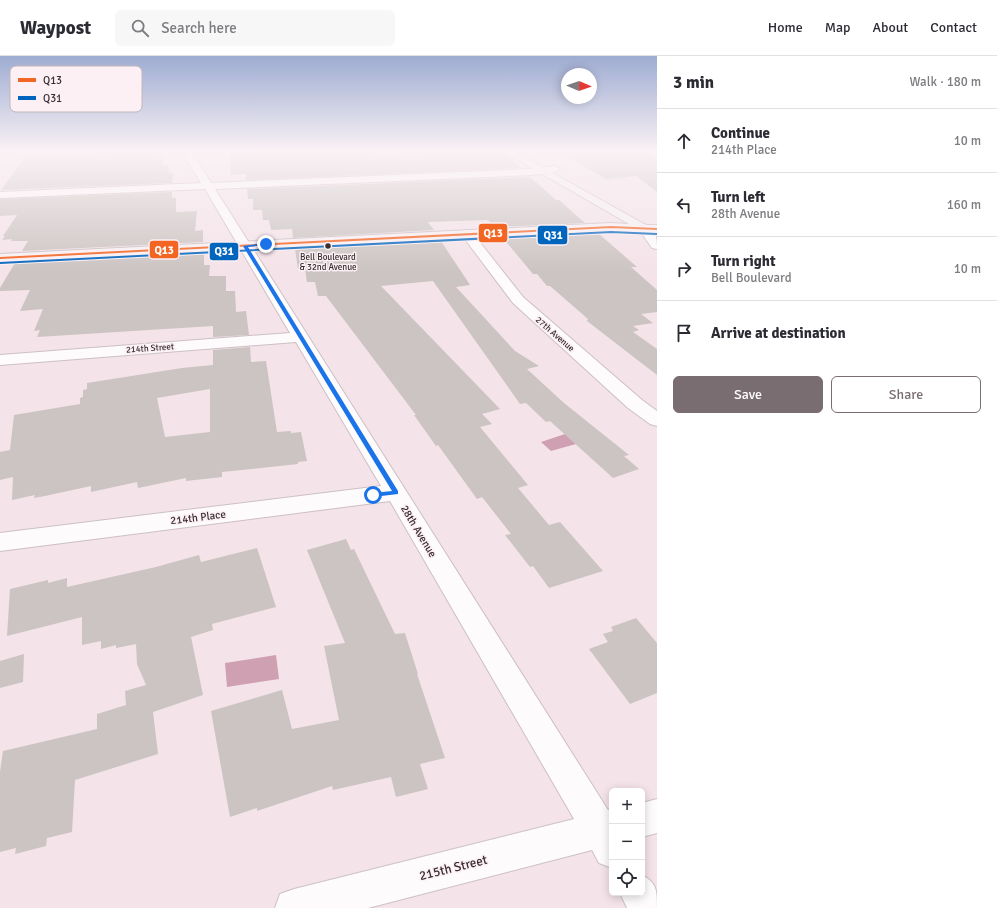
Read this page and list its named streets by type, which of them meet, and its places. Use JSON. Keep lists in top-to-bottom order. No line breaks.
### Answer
{"streets":{"street":["27th Avenue","214th Street","214th Place","28th Avenue","215th Street"]},"crossings":[["214th Street","28th Avenue"],["214th Place","28th Avenue"],["28th Avenue","215th Street"]],"places":["Bell Boulevard & 32nd Avenue"],"lines":["transit line Q13","transit line Q31"],"legend":["Q13","Q31"],"north":"right","page":{"header":"Waypost","search":"Search here","nav":["Home","Map","About","Contact"],"heading":["3 min","Walk · 180 m"],"list":[["Continue","214th Place","10 m"],["Turn left","28th Avenue","160 m"],["Turn right","Bell Boulevard","10 m"],"Arrive at destination"],"buttons":["Save","Share"],"map_buttons":["+","−"]}}
